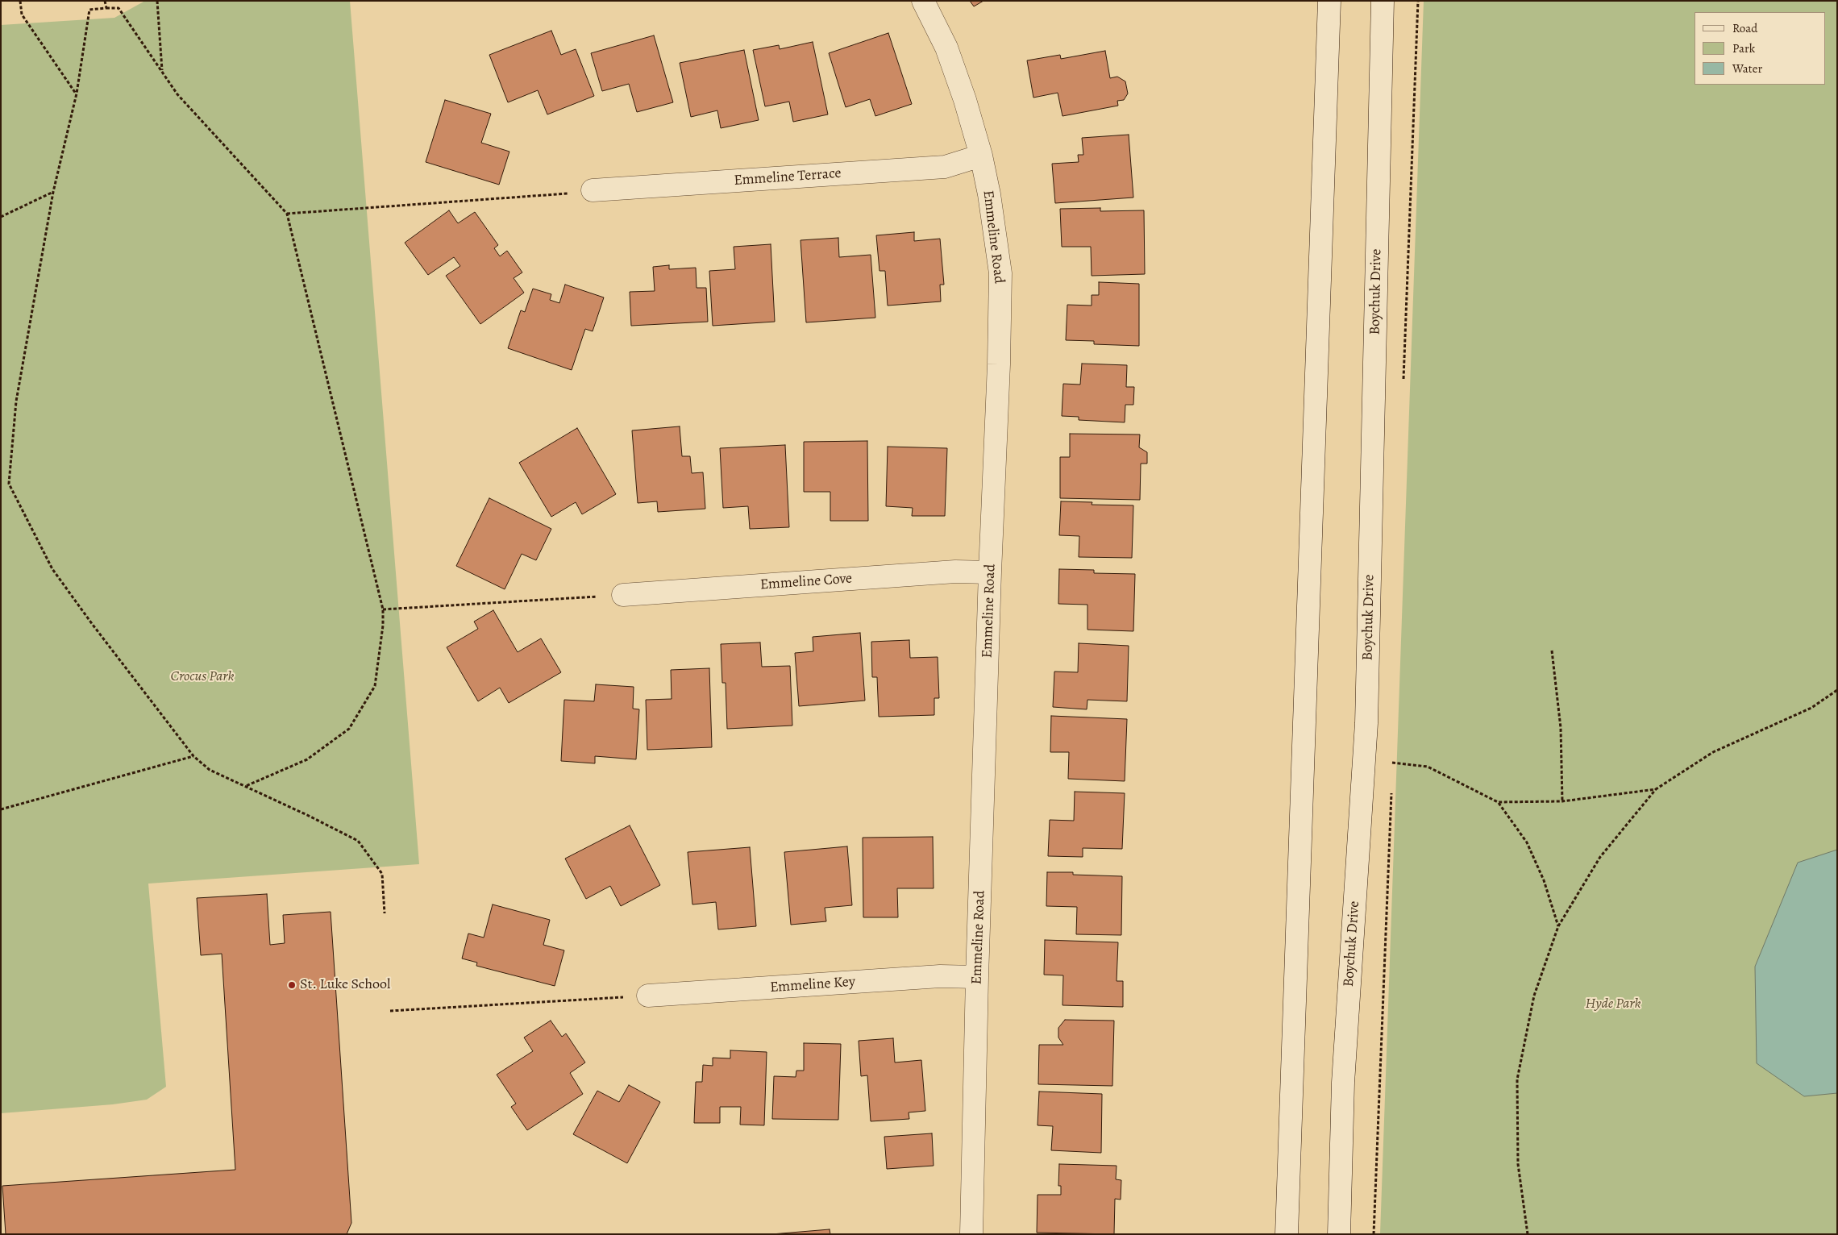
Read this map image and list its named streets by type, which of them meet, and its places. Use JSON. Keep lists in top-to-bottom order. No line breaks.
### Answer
{"streets":{"main road":["Emmeline Terrace","Emmeline Road","Boychuk Drive","Emmeline Cove","Emmeline Key"]},"crossings":[["Emmeline Terrace","Emmeline Road"],["Emmeline Road","Emmeline Cove"],["Emmeline Road","Emmeline Key"]],"parks":["Crocus Park","Hyde Park"],"places":["St. Luke School"],"legend":["Road","Park","Water"]}
